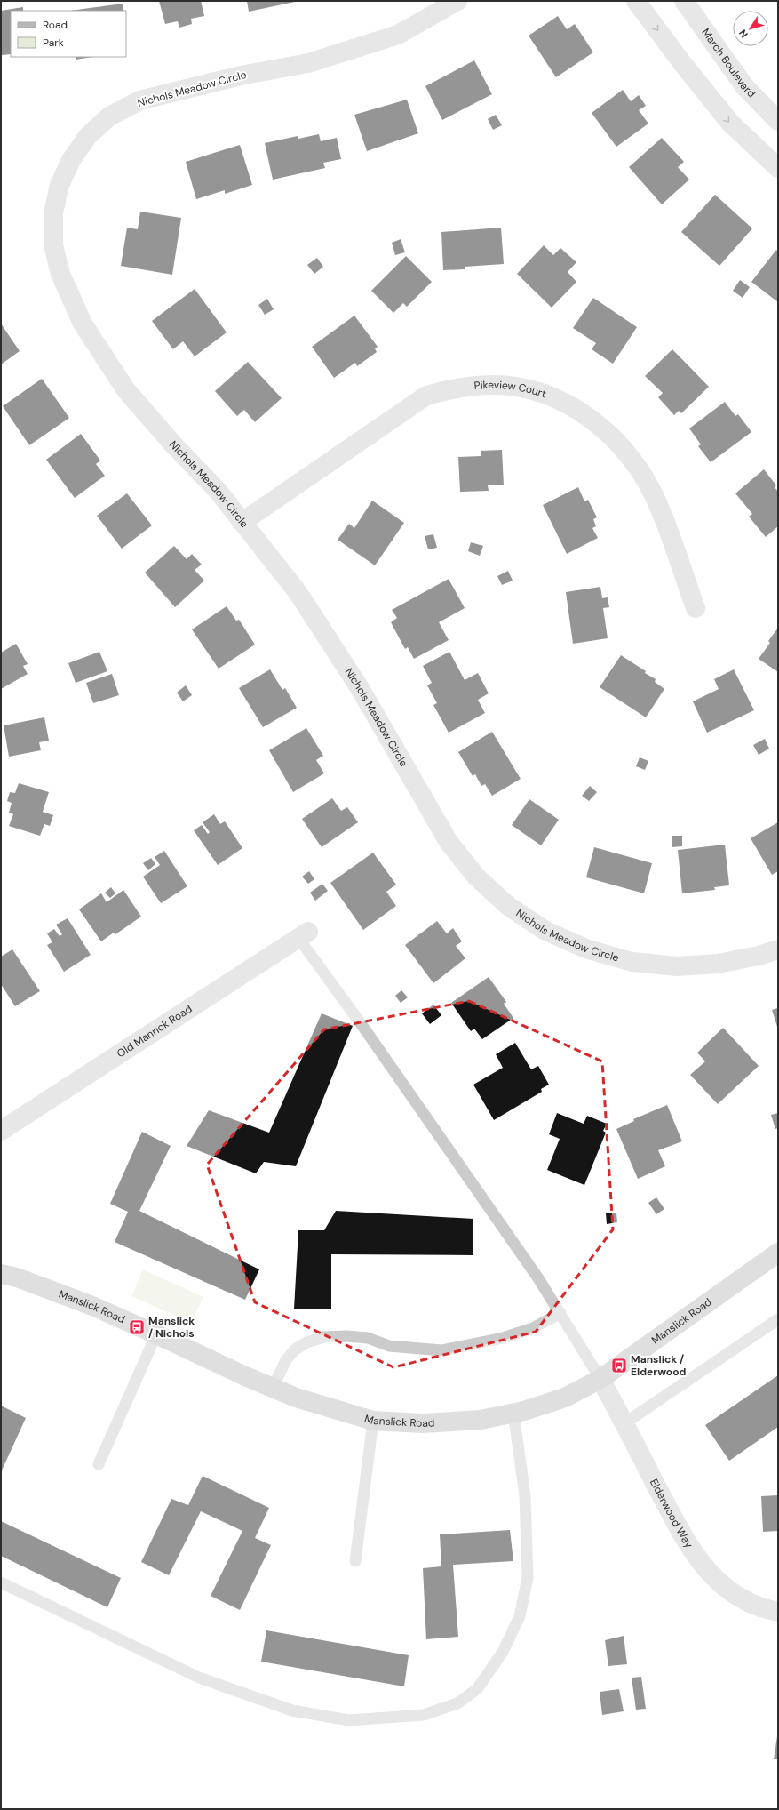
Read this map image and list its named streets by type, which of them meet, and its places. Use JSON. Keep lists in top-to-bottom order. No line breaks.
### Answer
{"streets":{"main road":["Manslick Road"],"street":["March Boulevard","Nichols Meadow Circle","Pikeview Court","Old Manrick Road","Elderwood Way"]},"crossings":[["Nichols Meadow Circle","Pikeview Court"],["Manslick Road","Elderwood Way"]],"places":{"bus stop":["Manslick / Nichols","Manslick / Elderwood"]},"legend":["Road","Park"],"north":"bottom left"}
